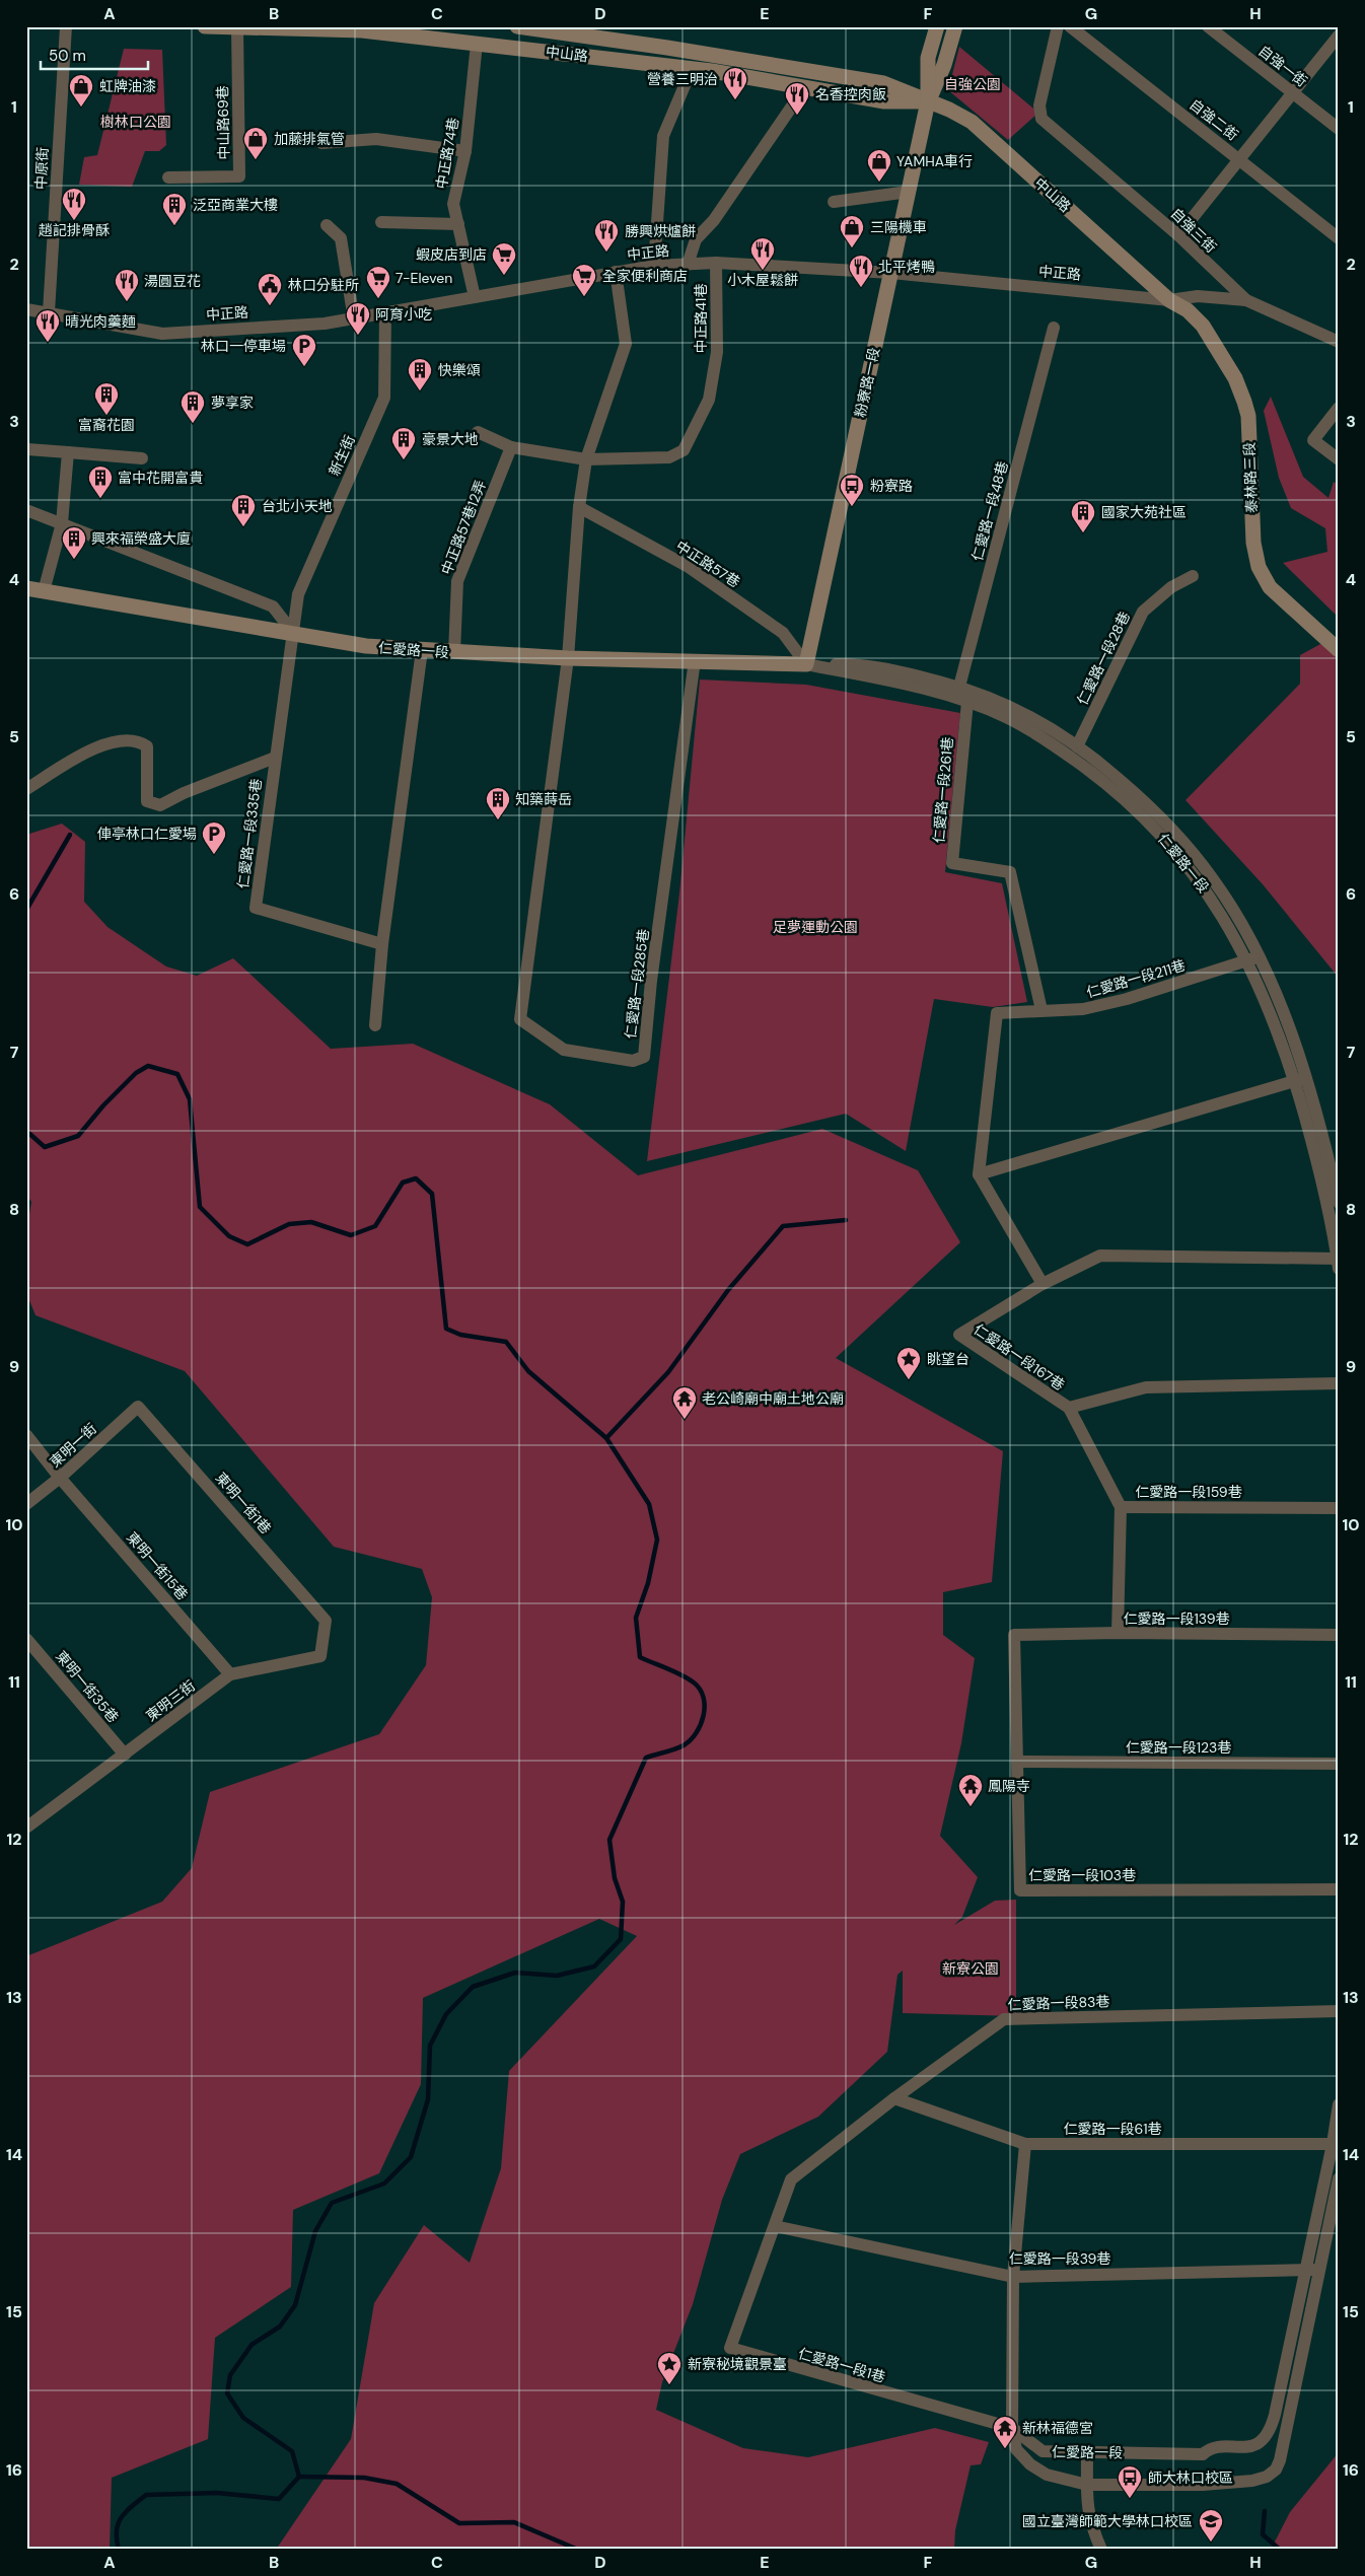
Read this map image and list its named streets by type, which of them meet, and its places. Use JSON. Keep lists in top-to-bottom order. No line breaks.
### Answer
{"streets":{"main road":["中山路","粉寮路一段","泰林路三段","仁愛路一段"],"street":["自強一街","自強二街","中山路69巷","中正路74巷","中原街","自強三街","中正路","中正路41巷","新生街","仁愛路一段48巷","中正路57巷12弄","中正路57巷","仁愛路一段28巷","仁愛路一段261巷","仁愛路一段335巷","仁愛路一段211巷","仁愛路一段285巷","仁愛路一段167巷","東明一街","仁愛路一段159巷","東明一街1巷","東明一街15巷","仁愛路一段139巷","東明一街35巷","東明三街","仁愛路一段123巷","仁愛路一段103巷","仁愛路一段83巷","仁愛路一段61巷","仁愛路一段39巷","仁愛路一段1巷"]},"crossings":[["中山路","中山路69巷"],["中山路","中正路74巷"],["中山路","中正路"],["中山路","粉寮路一段"],["中山路","泰林路三段"],["中正路74巷","中正路"],["中原街","中正路"],["自強三街","中正路"],["中正路","中正路41巷"],["中正路","粉寮路一段"],["中正路","新生街"],["中正路","泰林路三段"],["粉寮路一段","中正路57巷"],["粉寮路一段","仁愛路一段"],["新生街","仁愛路一段"],["新生街","仁愛路一段335巷"],["仁愛路一段48巷","仁愛路一段"],["中正路57巷12弄","仁愛路一段"],["中正路57巷","仁愛路一段"],["仁愛路一段","仁愛路一段28巷"],["仁愛路一段","仁愛路一段261巷"],["仁愛路一段","仁愛路一段335巷"],["仁愛路一段","仁愛路一段211巷"],["仁愛路一段","仁愛路一段285巷"],["仁愛路一段","仁愛路一段167巷"],["仁愛路一段","仁愛路一段61巷"],["仁愛路一段","仁愛路一段39巷"],["仁愛路一段","仁愛路一段1巷"],["仁愛路一段261巷","仁愛路一段211巷"],["仁愛路一段167巷","仁愛路一段159巷"],["東明一街","東明一街1巷"],["東明一街","東明一街15巷"],["東明一街1巷","東明三街"],["東明一街15巷","東明三街"],["仁愛路一段139巷","仁愛路一段103巷"],["東明一街35巷","東明三街"],["仁愛路一段123巷","仁愛路一段103巷"],["仁愛路一段83巷","仁愛路一段61巷"],["仁愛路一段83巷","仁愛路一段39巷"],["仁愛路一段83巷","仁愛路一段1巷"],["仁愛路一段39巷","仁愛路一段1巷"]],"parks":["自強公園","樹林口公園","足夢運動公園","新寮公園"],"places":{"restaurant":["營養三明治","名香控肉飯","趙記排骨酥","勝興烘爐餅","小木屋鬆餅","北平烤鴨","湯圓豆花","阿育小吃","晴光肉羹麵"],"shop":["虹牌油漆","加藤排氣管","YAMHA車行","三陽機車"],"building":["泛亞商業大樓","快樂頌","富裔花園","夢享家","豪景大地","富中花開富貴","台北小天地","國家大苑社區","興來福榮盛大廈","知築蒔岳"],"supermarket":["蝦皮店到店","全家便利商店","7-Eleven"],"public building":["林口分駐所"],"parking":["林口一停車場","俥亭林口仁愛場"],"bus stop":["粉寮路","師大林口校區"],"place":["眺望台","新寮秘境觀景臺"],"temple":["老公崎廟中廟土地公廟","鳳陽寺","新林福德宮"],"school or university":["國立臺灣師範大學林口校區"]},"scale_bar":"50 m","grid":{"columns":["A","B","C","D","E","F","G","H"],"rows":["1","2","3","4","5","6","7","8","9","10","11","12","13","14","15","16"]}}
